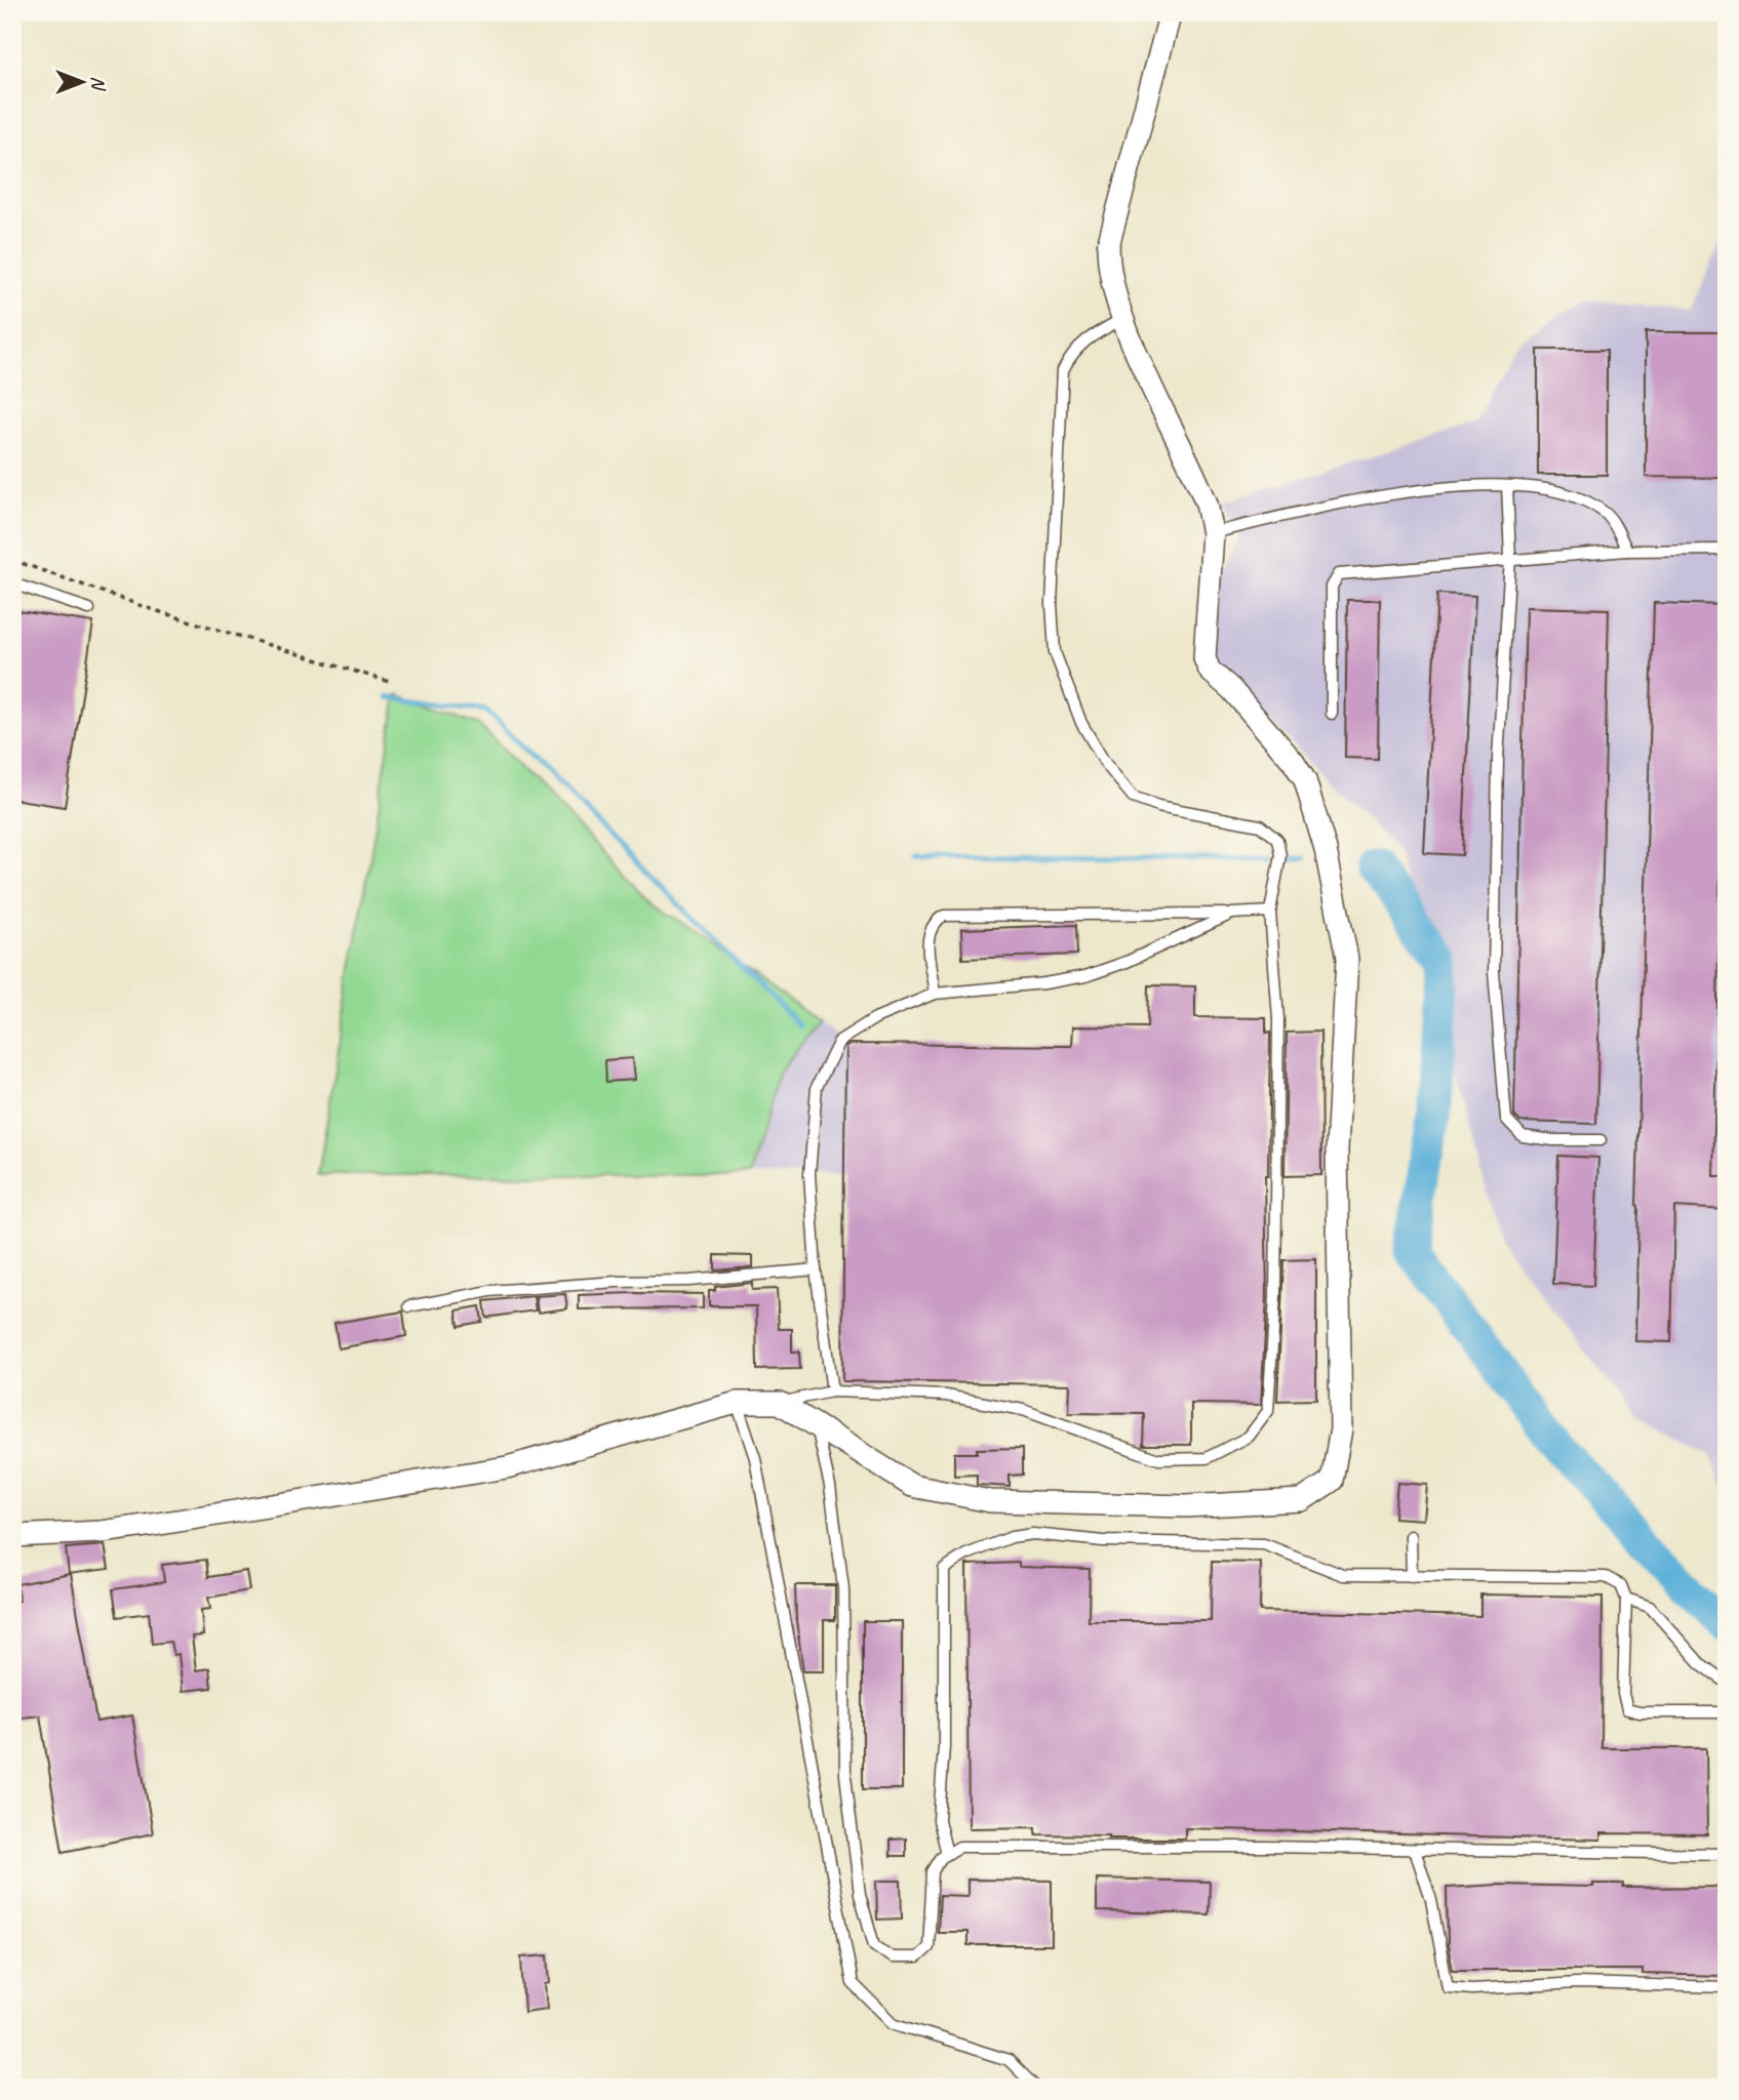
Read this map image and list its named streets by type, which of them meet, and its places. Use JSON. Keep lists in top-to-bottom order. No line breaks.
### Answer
{"north":"right"}
